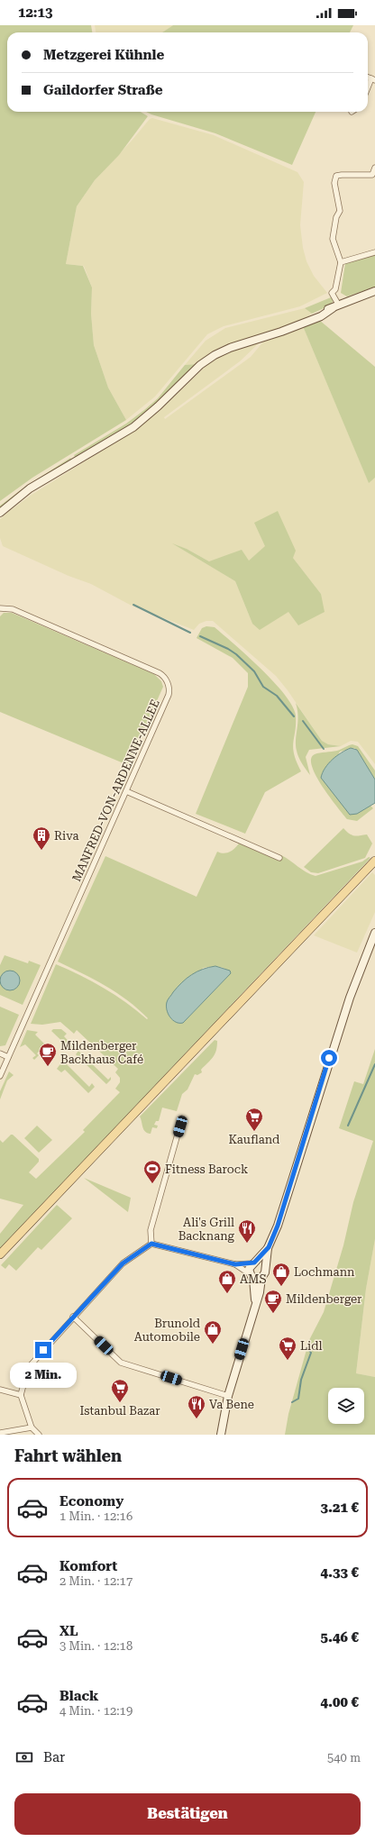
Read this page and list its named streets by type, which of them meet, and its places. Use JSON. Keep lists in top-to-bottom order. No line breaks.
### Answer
{"streets":{"street":["MANFRED-VON-ARDENNE-ALLEE"]},"places":{"building":["Riva"],"cafe":["Mildenberger Backhaus Café","Mildenberger"],"supermarket":["Kaufland","Lidl","Istanbul Bazar"],"sports":["Fitness Barock"],"restaurant":["Ali's Grill Backnang","Va Bene"],"shop":["Lochmann","AMS","Brunold Automobile"]},"page":{"status":"12:13","banner":["Metzgerei Kühnle","Gaildorfer Straße"],"bubble":"2 Min.","heading":"Fahrt wählen","list":[{"name":"Economy","note":"1 Min. · 12:16","value":"3.21 €"},{"name":"Komfort","note":"2 Min. · 12:17","value":"4.33 €"},{"name":"XL","note":"3 Min. · 12:18","value":"5.46 €"},{"name":"Black","note":"4 Min. · 12:19","value":"4.00 €"}],"pay":["Bar","540 m"],"buttons":"Bestätigen"}}
